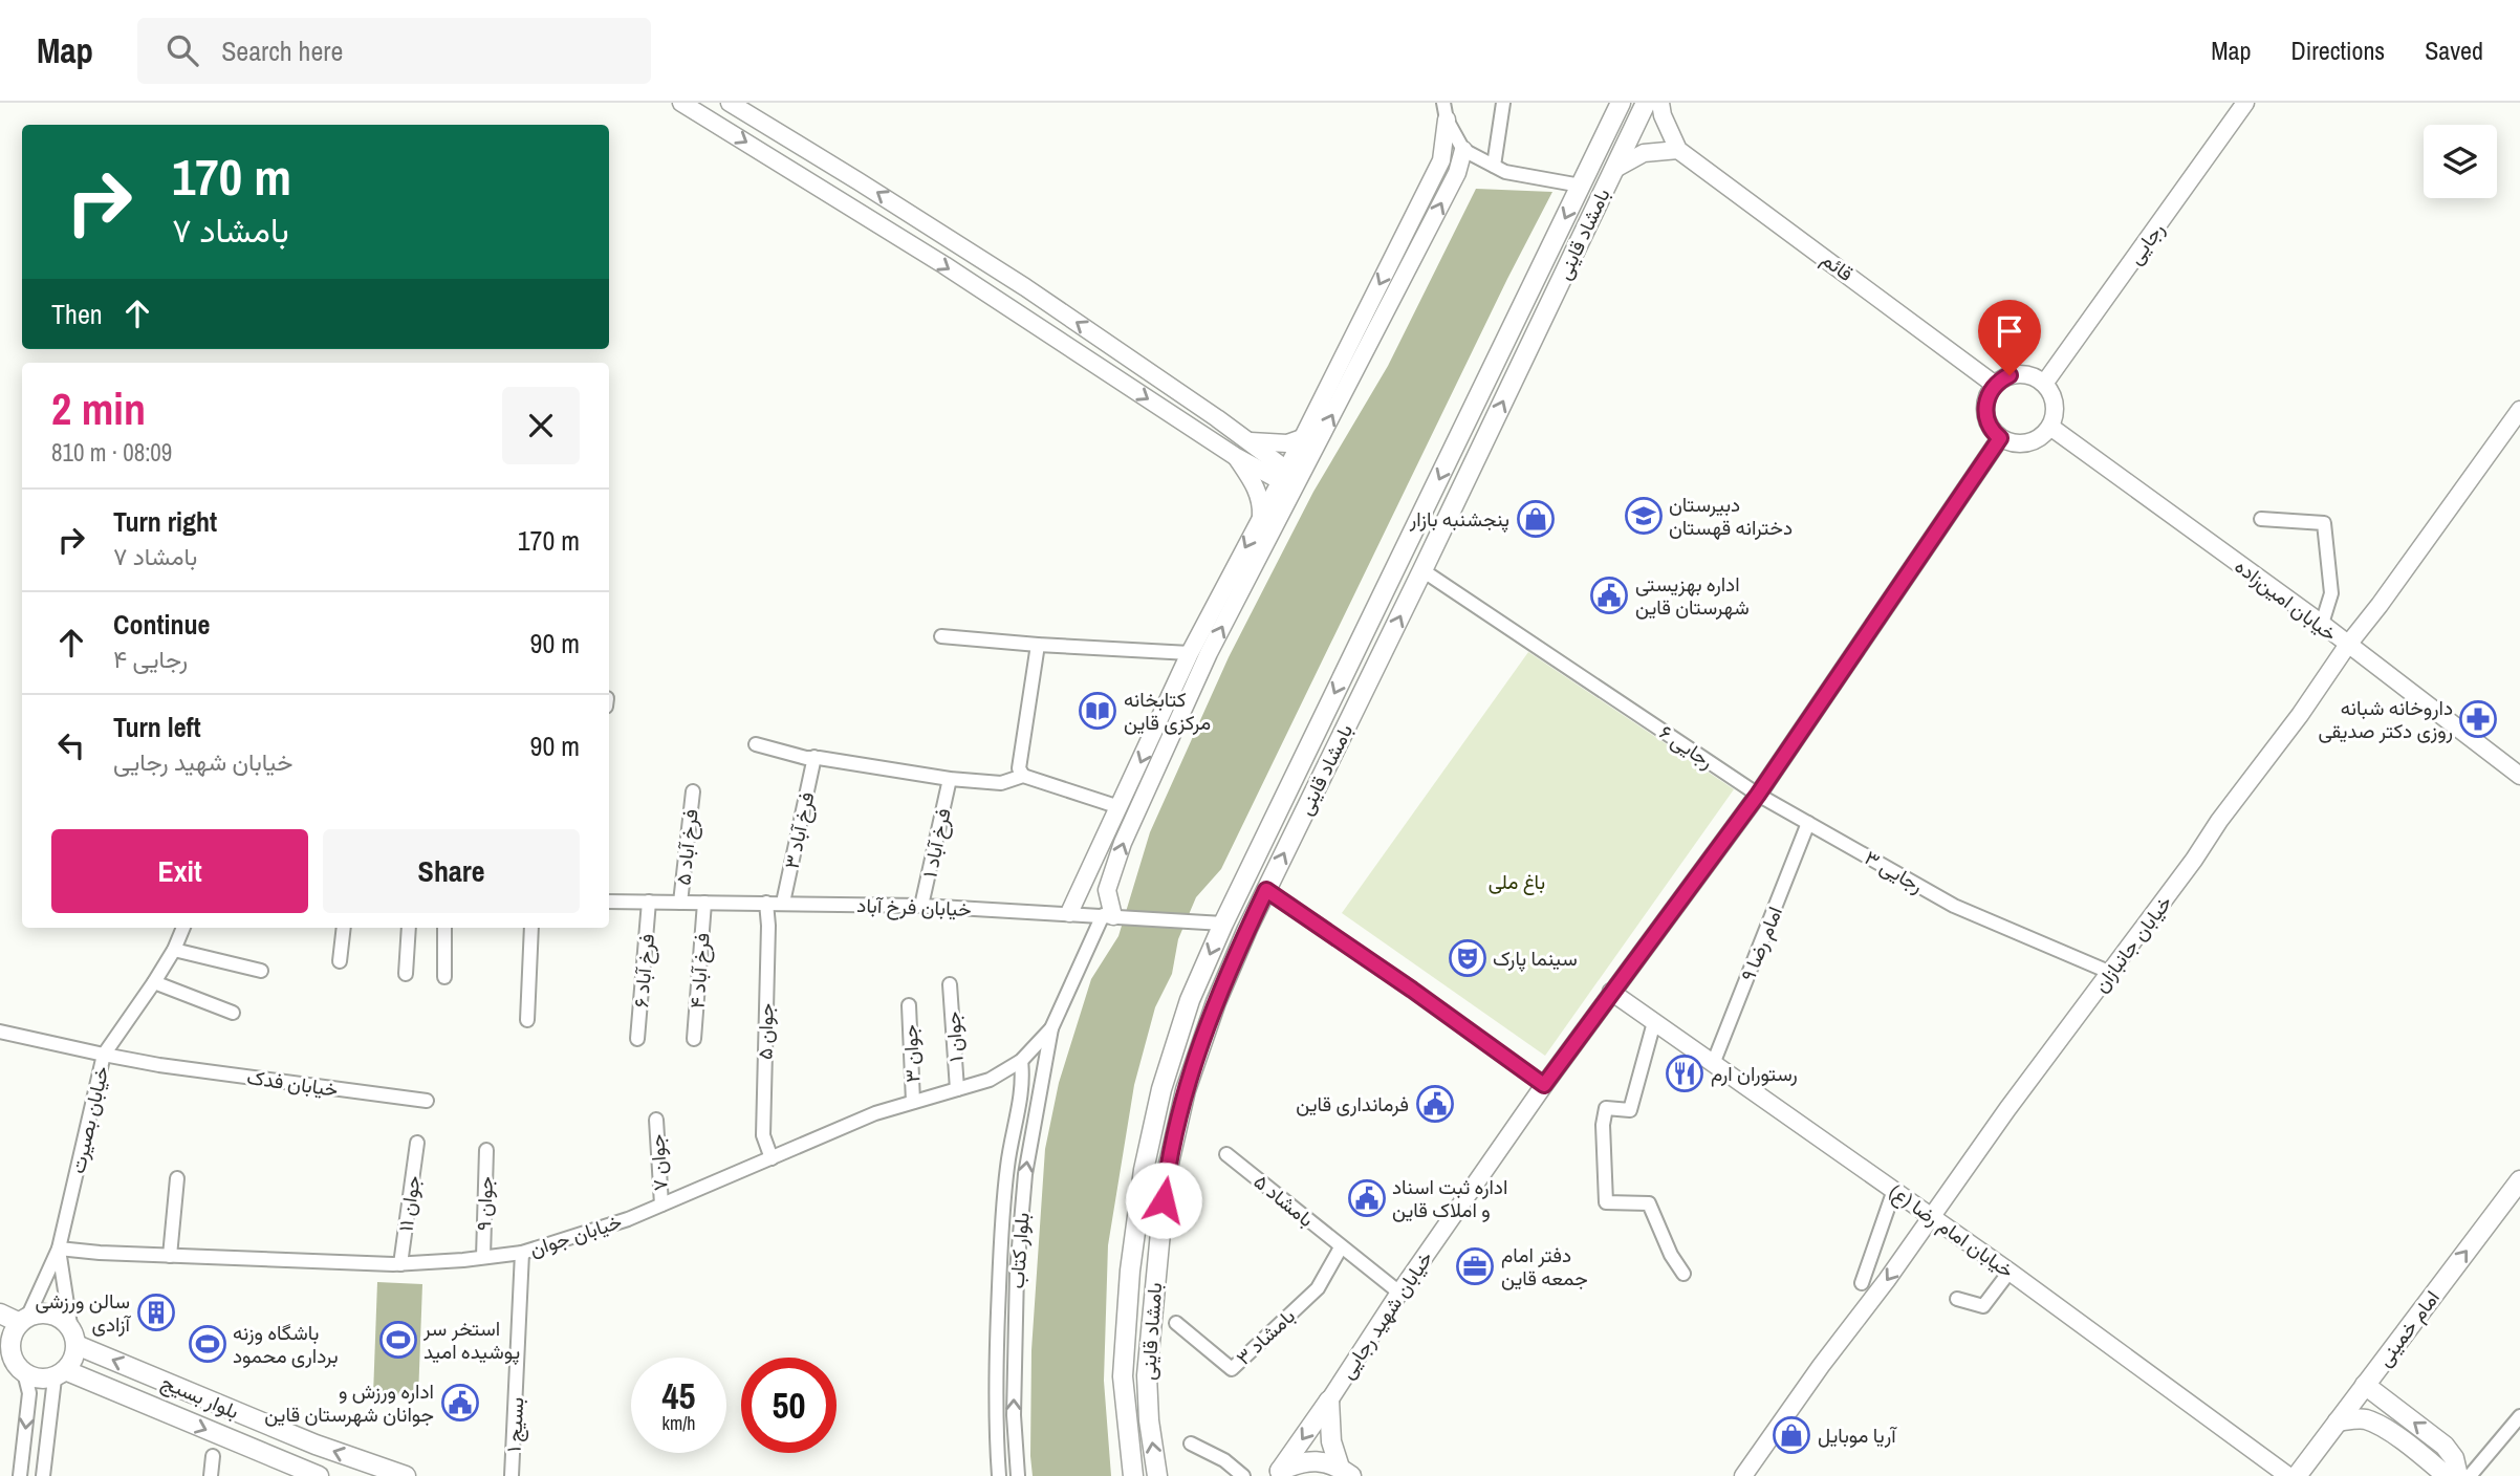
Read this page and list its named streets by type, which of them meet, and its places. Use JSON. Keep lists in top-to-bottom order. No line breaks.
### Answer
{"streets":{"main road":["بامشاد قاینی","امام خمینی","بلوار بسیج"],"street":["رجایی","قائم","خیابان امین‌زاده","رجایی ۶","فرخ آباد ۳","فرخ آباد ۱","فرخ آباد ۵","رجایی ۳","خیابان فرخ آباد","امام رضا ۹","خیابان جانبازان","فرخ آباد ۶","فرخ آباد ۴","جوان ۵","جوان ۱","جوان ۳","خیابان فدک","خیابان بصیرت","جوان ۷","بامشاد ۵","جوان ۱۱","جوان ۹","خیابان امام رضا (ع)","خیابان جوان","بلوار کتاب","خیابان شهید رجایی","بامشاد ۳","بسیج ۱"]},"crossings":[["بامشاد قاینی","رجایی ۶"],["بامشاد قاینی","خیابان فرخ آباد"],["رجایی","قائم"],["رجایی","خیابان امین‌زاده"],["رجایی","خیابان شهید رجایی"],["قائم","خیابان امین‌زاده"],["قائم","خیابان شهید رجایی"],["خیابان امین‌زاده","خیابان جانبازان"],["خیابان امین‌زاده","خیابان شهید رجایی"],["رجایی ۶","رجایی ۳"],["رجایی ۶","خیابان شهید رجایی"],["فرخ آباد ۳","خیابان فرخ آباد"],["فرخ آباد ۱","خیابان فرخ آباد"],["فرخ آباد ۵","خیابان فرخ آباد"],["رجایی ۳","امام رضا ۹"],["رجایی ۳","خیابان جانبازان"],["رجایی ۳","خیابان شهید رجایی"],["خیابان فرخ آباد","فرخ آباد ۶"],["خیابان فرخ آباد","فرخ آباد ۴"],["خیابان فرخ آباد","جوان ۵"],["امام رضا ۹","خیابان امام رضا (ع)"],["خیابان جانبازان","خیابان امام رضا (ع)"],["جوان ۵","خیابان جوان"],["جوان ۱","خیابان جوان"],["جوان ۳","خیابان جوان"],["خیابان فدک","خیابان بصیرت"],["خیابان بصیرت","خیابان جوان"],["جوان ۷","خیابان جوان"],["بامشاد ۵","خیابان شهید رجایی"],["بامشاد ۵","بامشاد ۳"],["جوان ۱۱","خیابان جوان"],["جوان ۹","خیابان جوان"],["خیابان امام رضا (ع)","خیابان شهید رجایی"],["خیابان جوان","بلوار کتاب"],["خیابان جوان","بسیج ۱"]],"one_way":["امام خمینی"],"parks":["باغ ملی"],"places":{"school or university":["دبیرستان دخترانه قهستان"],"shop":["پنجشنبه بازار","آریا موبایل"],"public building":["اداره بهزیستی شهرستان قاین","فرمانداری قاین","اداره ثبت اسناد و املاک قاین","اداره ورزش و جوانان شهرستان قاین"],"library":["کتابخانه مرکزی قاین"],"pharmacy":["داروخانه شبانه روزی دکتر صدیقی"],"theatre":["سینما پارک"],"restaurant":["رستوران ارم"],"office":["دفتر امام جمعه قاین"],"building":["سالن ورزشی آزادی"],"sports":["استخر سر پوشیده امید","باشگاه وزنه برداری محمود"]},"page":{"header":"Map","search":"Search here","nav":["Map","Directions","Saved"],"turn":["170 m","بامشاد ۷"],"then":"Then","heading":["2 min","810 m · 08:09"],"list":[{"name":"Turn right","note":"بامشاد ۷","value":"170 m"},{"name":"Continue","note":"رجایی ۴","value":"90 m"},{"name":"Turn left","note":"خیابان شهید رجایی","value":"90 m"}],"buttons":["Exit","Share"],"speed":"45 km/h","limit":"50"}}
